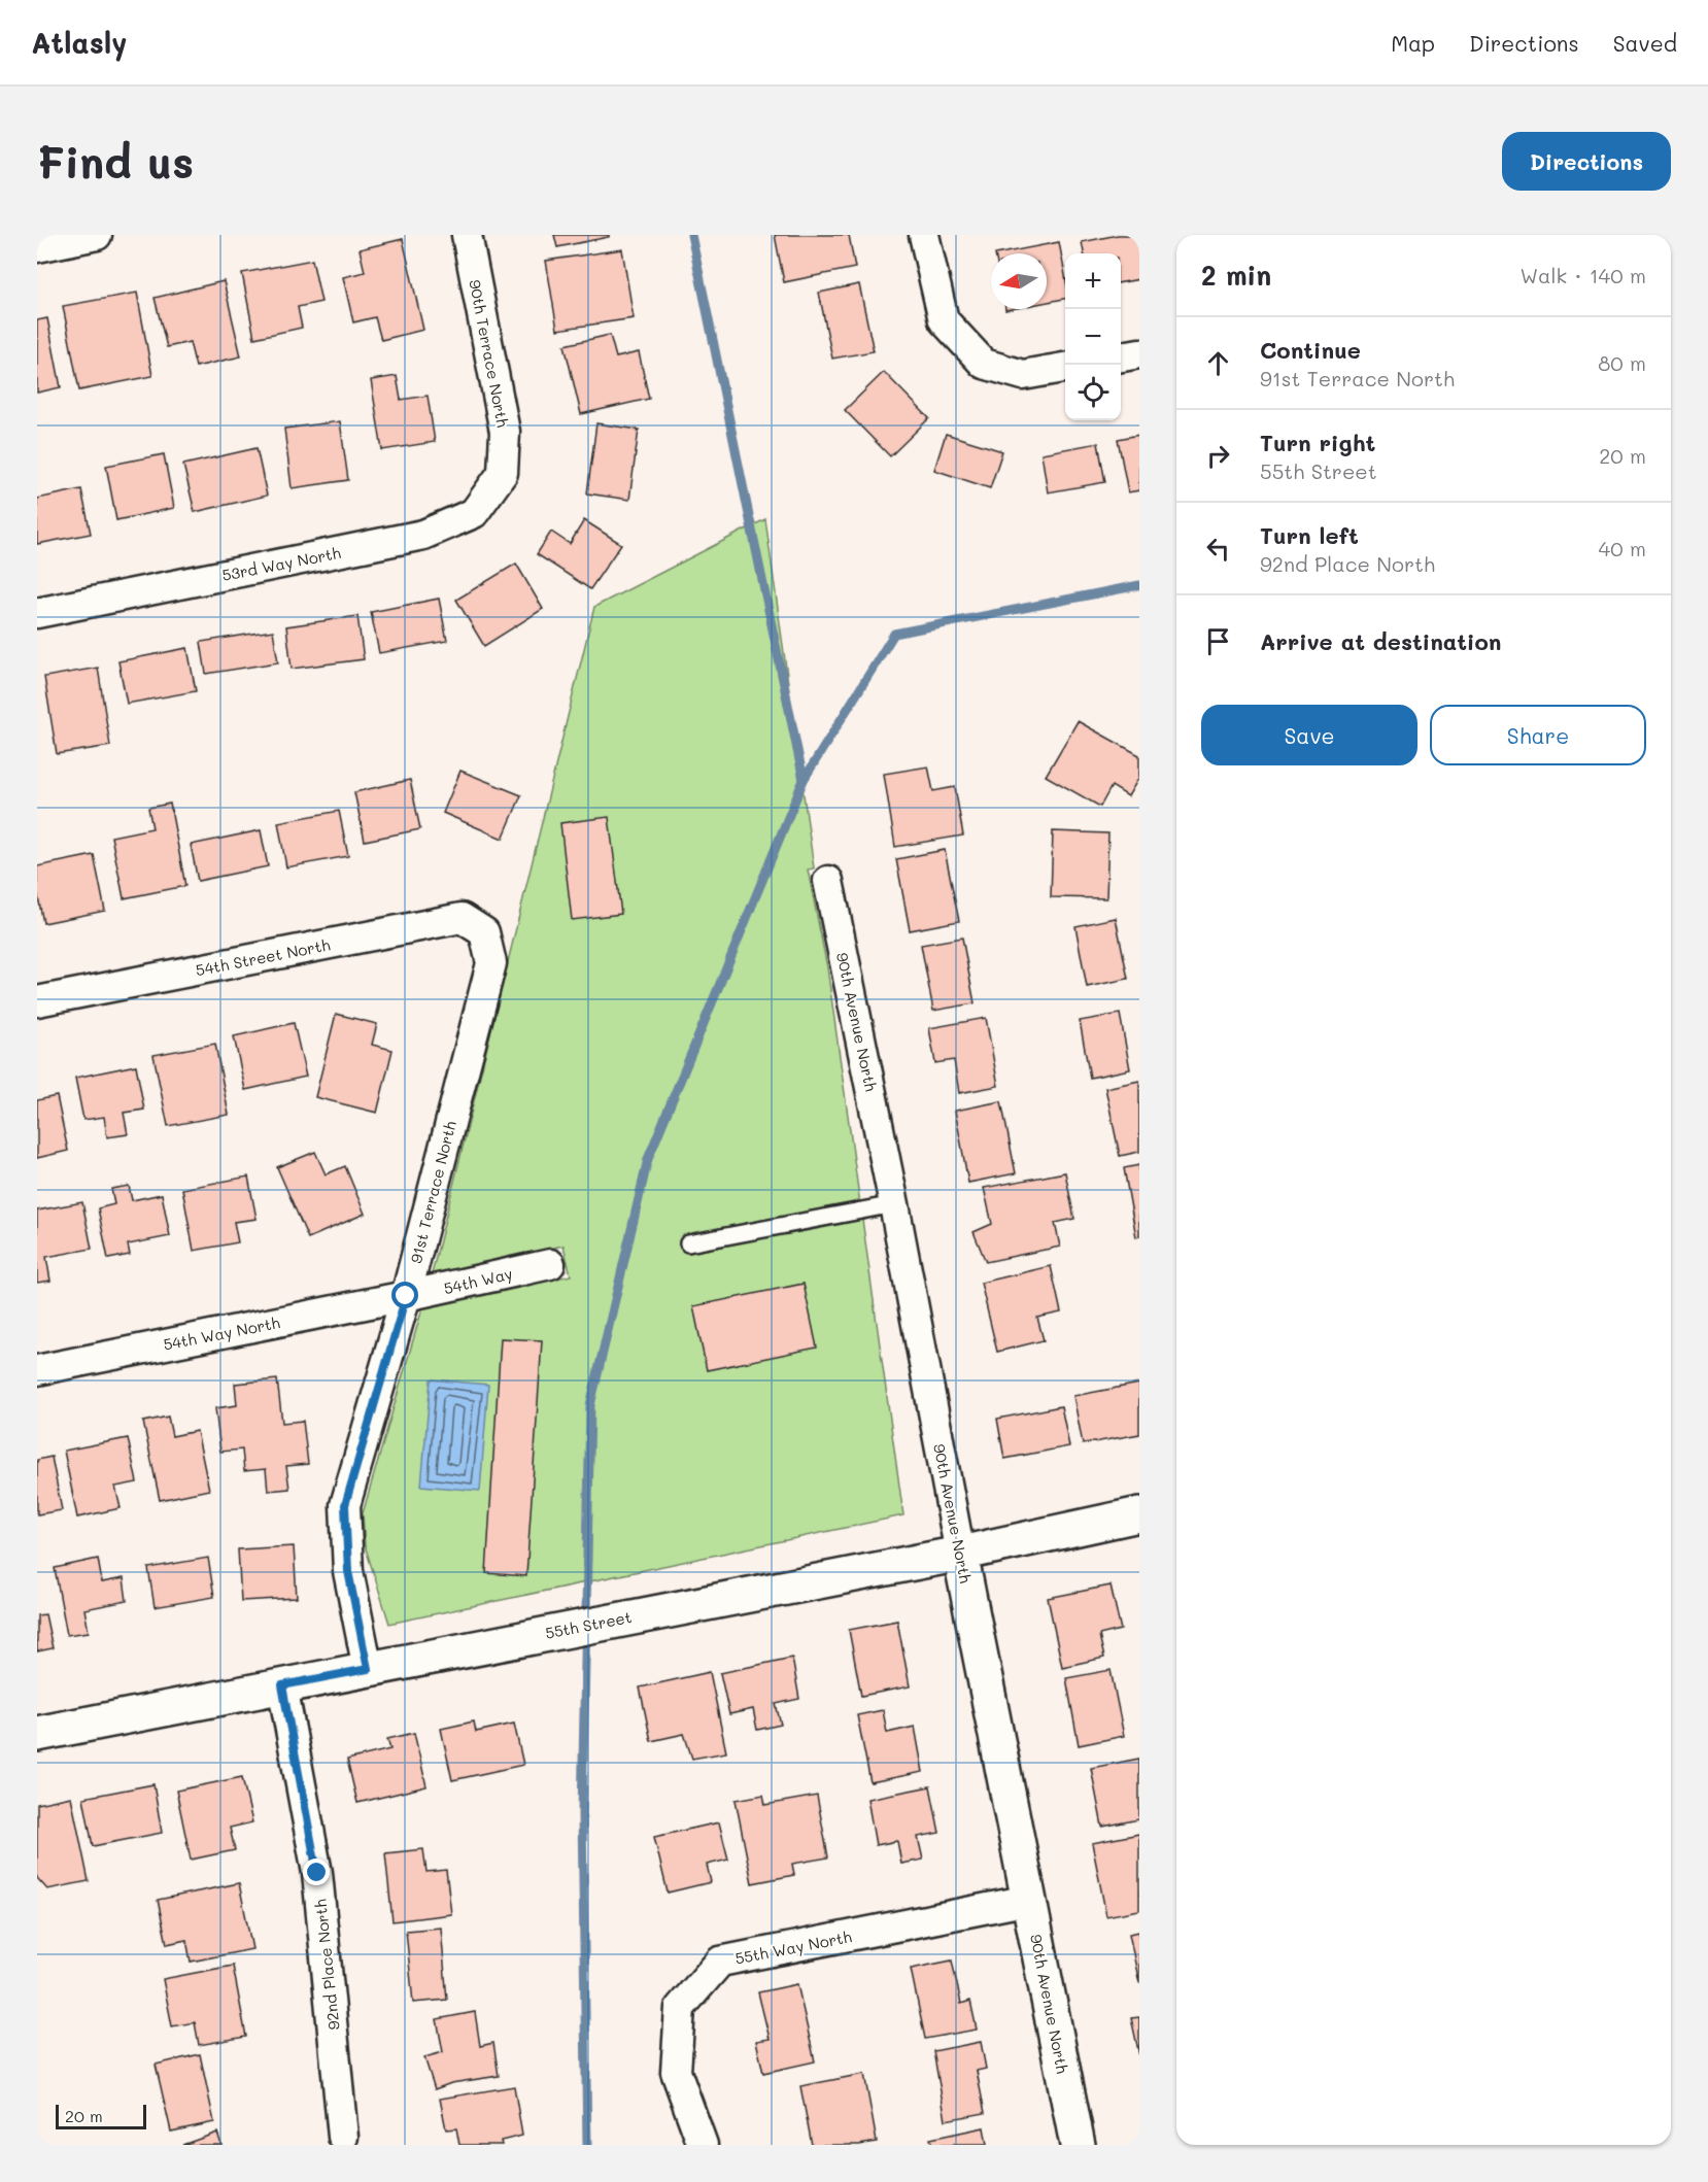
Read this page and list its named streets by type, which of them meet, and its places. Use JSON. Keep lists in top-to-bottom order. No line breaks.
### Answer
{"streets":{"street":["90th Terrace North","53rd Way North","54th Street North","90th Avenue North","91st Terrace North","54th Way","54th Way North","55th Street","55th Way North","92nd Place North"]},"crossings":[["90th Terrace North","53rd Way North"],["54th Street North","91st Terrace North"],["90th Avenue North","55th Street"],["90th Avenue North","55th Way North"],["91st Terrace North","54th Way"],["91st Terrace North","54th Way North"],["91st Terrace North","55th Street"],["54th Way","54th Way North"],["55th Street","92nd Place North"]],"scale_bar":"20 m","north":"left","page":{"header":"Atlasly","nav":["Map","Directions","Saved"],"buttons":["Directions",["Save","Share"]],"title":"Find us","heading":["2 min","Walk · 140 m"],"map_buttons":["+","−"],"list":[["Continue","91st Terrace North","80 m"],["Turn right","55th Street","20 m"],["Turn left","92nd Place North","40 m"],"Arrive at destination"],"scale":"20 m"}}
